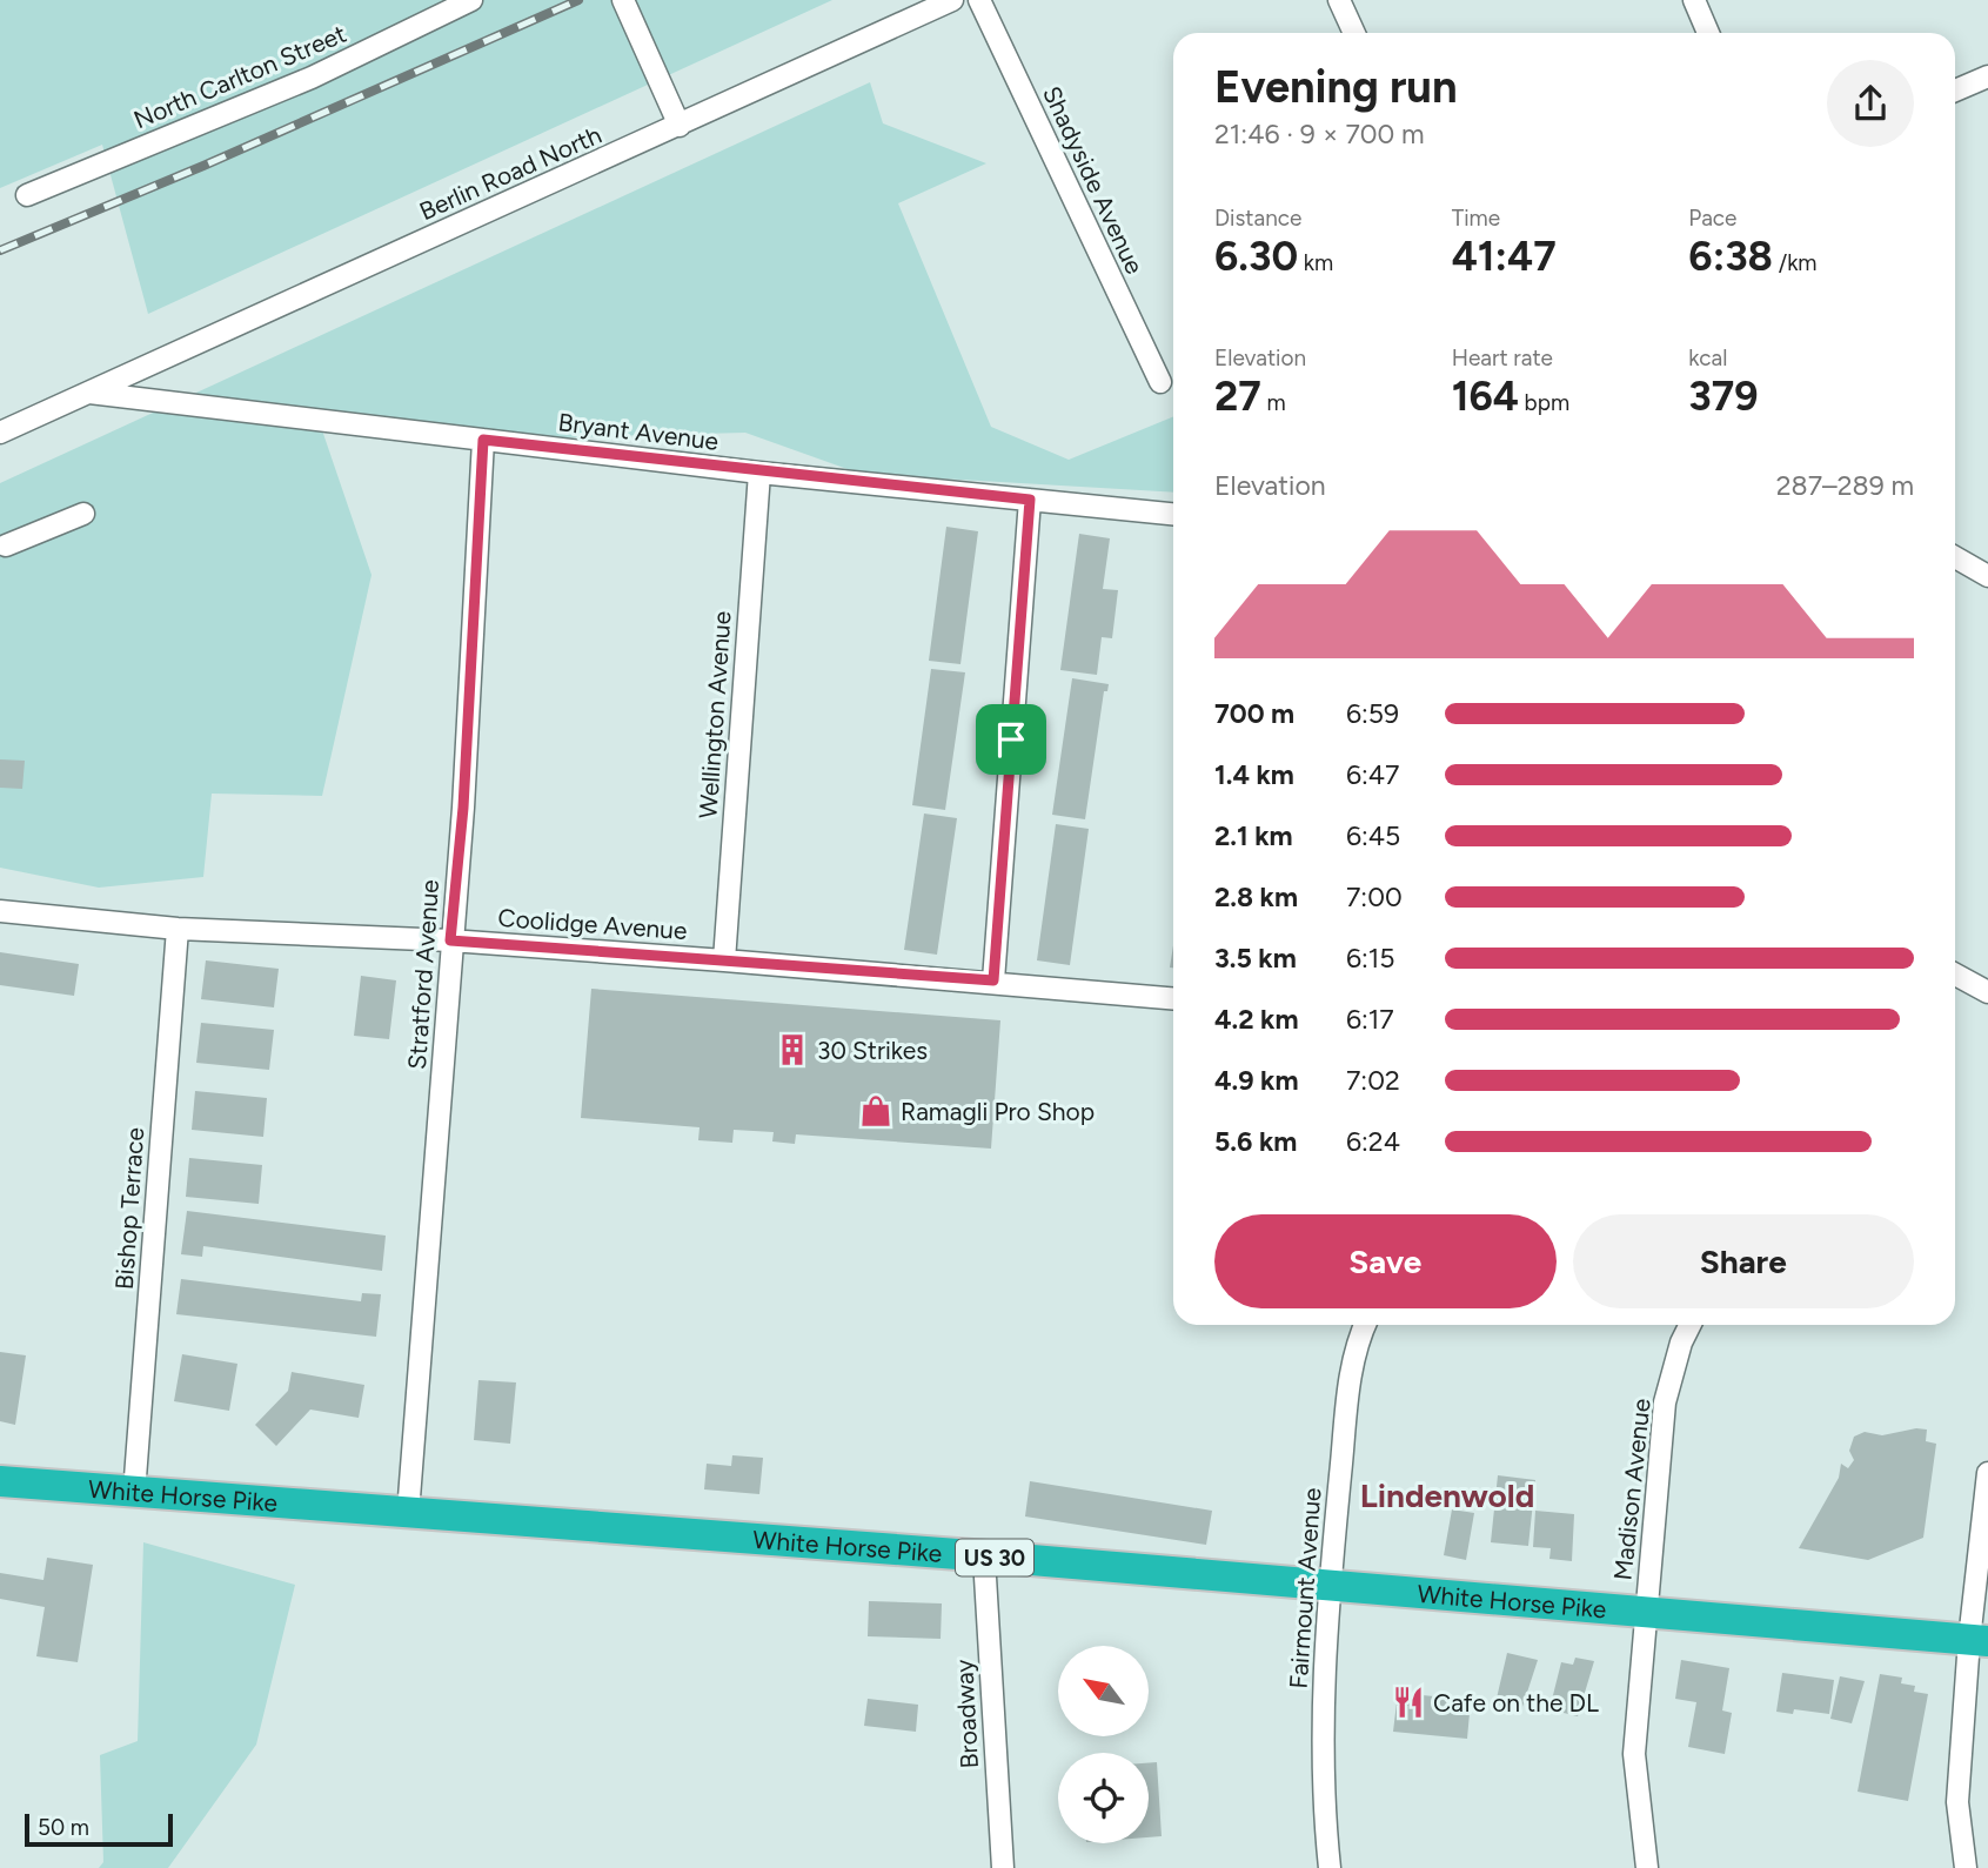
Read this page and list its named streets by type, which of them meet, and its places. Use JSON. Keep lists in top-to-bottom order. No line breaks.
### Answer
{"streets":{"highway":["White Horse Pike","US 30"],"street":["North Carlton Street","Berlin Road North","Shadyside Avenue","Bryant Avenue","Wellington Avenue","Coolidge Avenue","Stratford Avenue","Bishop Terrace","Madison Avenue","Fairmount Avenue","Broadway"]},"crossings":[["Berlin Road North","Bryant Avenue"],["Bryant Avenue","Wellington Avenue"],["Bryant Avenue","Stratford Avenue"],["Wellington Avenue","Coolidge Avenue"],["Coolidge Avenue","Stratford Avenue"],["Coolidge Avenue","Bishop Terrace"],["Stratford Avenue","White Horse Pike"],["Bishop Terrace","White Horse Pike"],["Madison Avenue","White Horse Pike"],["White Horse Pike","Fairmount Avenue"],["White Horse Pike","Broadway"]],"districts":["Lindenwold"],"places":{"building":["30 Strikes"],"shop":["Ramagli Pro Shop"],"restaurant":["Cafe on the DL"]},"scale_bar":"50 m","north":"top left","page":{"heading":["Evening run","21:46 · 9 × 700 m"],"stats":[["Distance","6.30 km"],["Time","41:47"],["Pace","6:38 /km"],["Elevation","27 m"],["Heart rate","164 bpm"],["kcal","379"]],"chart":["Elevation","287–289 m"],"list":[{"name":"700 m","note":"6:59"},{"name":"1.4 km","note":"6:47"},{"name":"2.1 km","note":"6:45"},{"name":"2.8 km","note":"7:00"},{"name":"3.5 km","note":"6:15"},{"name":"4.2 km","note":"6:17"},{"name":"4.9 km","note":"7:02"},{"name":"5.6 km","note":"6:24"}],"buttons":["Save","Share"],"scale":"50 m"}}
